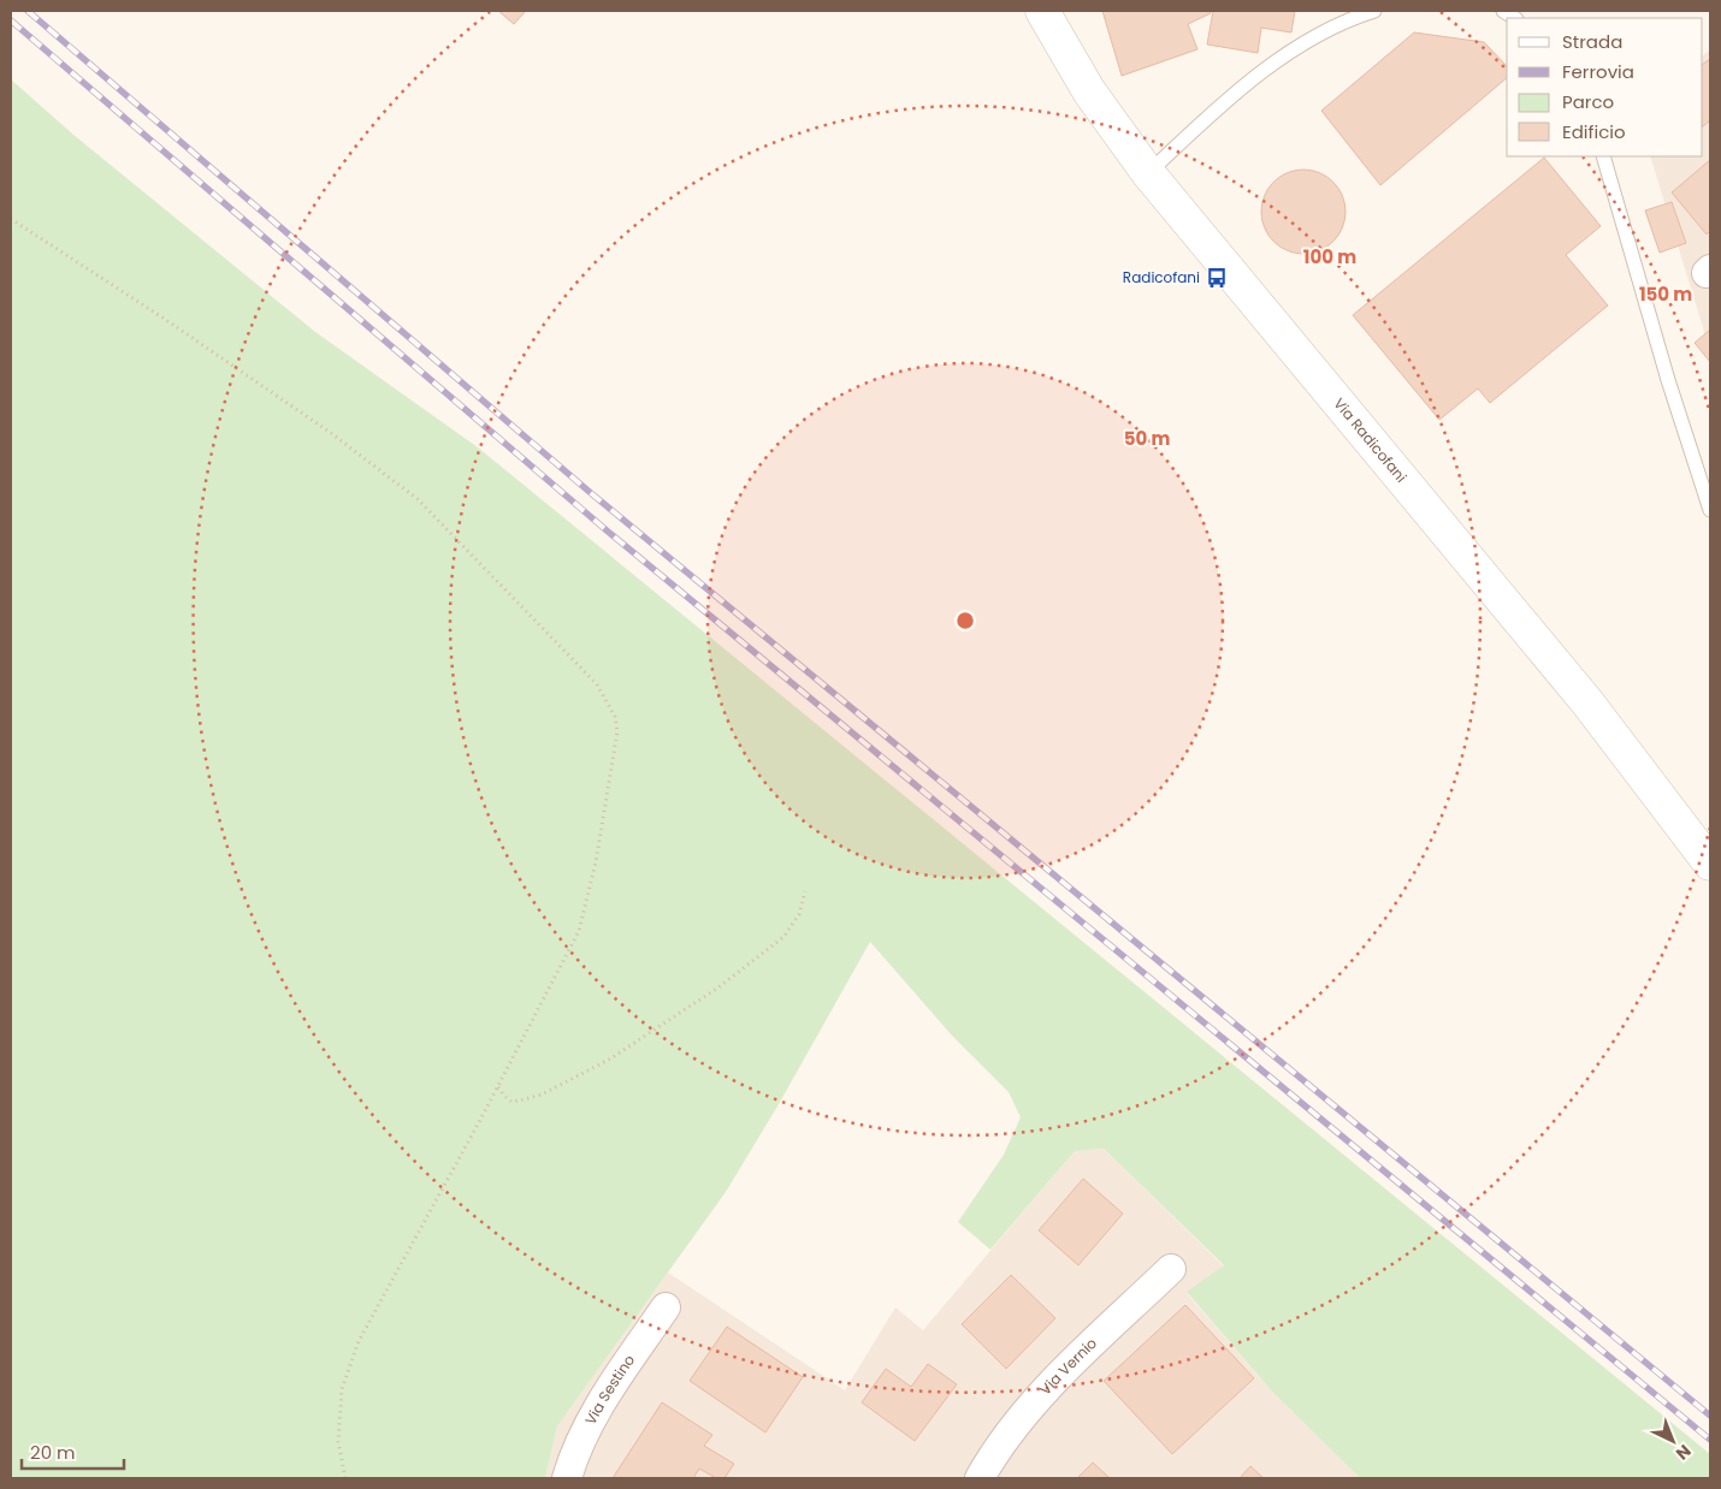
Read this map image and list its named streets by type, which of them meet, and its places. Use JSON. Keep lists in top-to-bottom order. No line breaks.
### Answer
{"streets":{"street":["Via Radicofani","Via Vernio","Via Sestino"]},"places":{"bus stop":["Radicofani"]},"legend":["Strada","Ferrovia","Parco","Edificio"],"scale_bar":"20 m","north":"bottom right","rings":["100 m","150 m","50 m"]}
